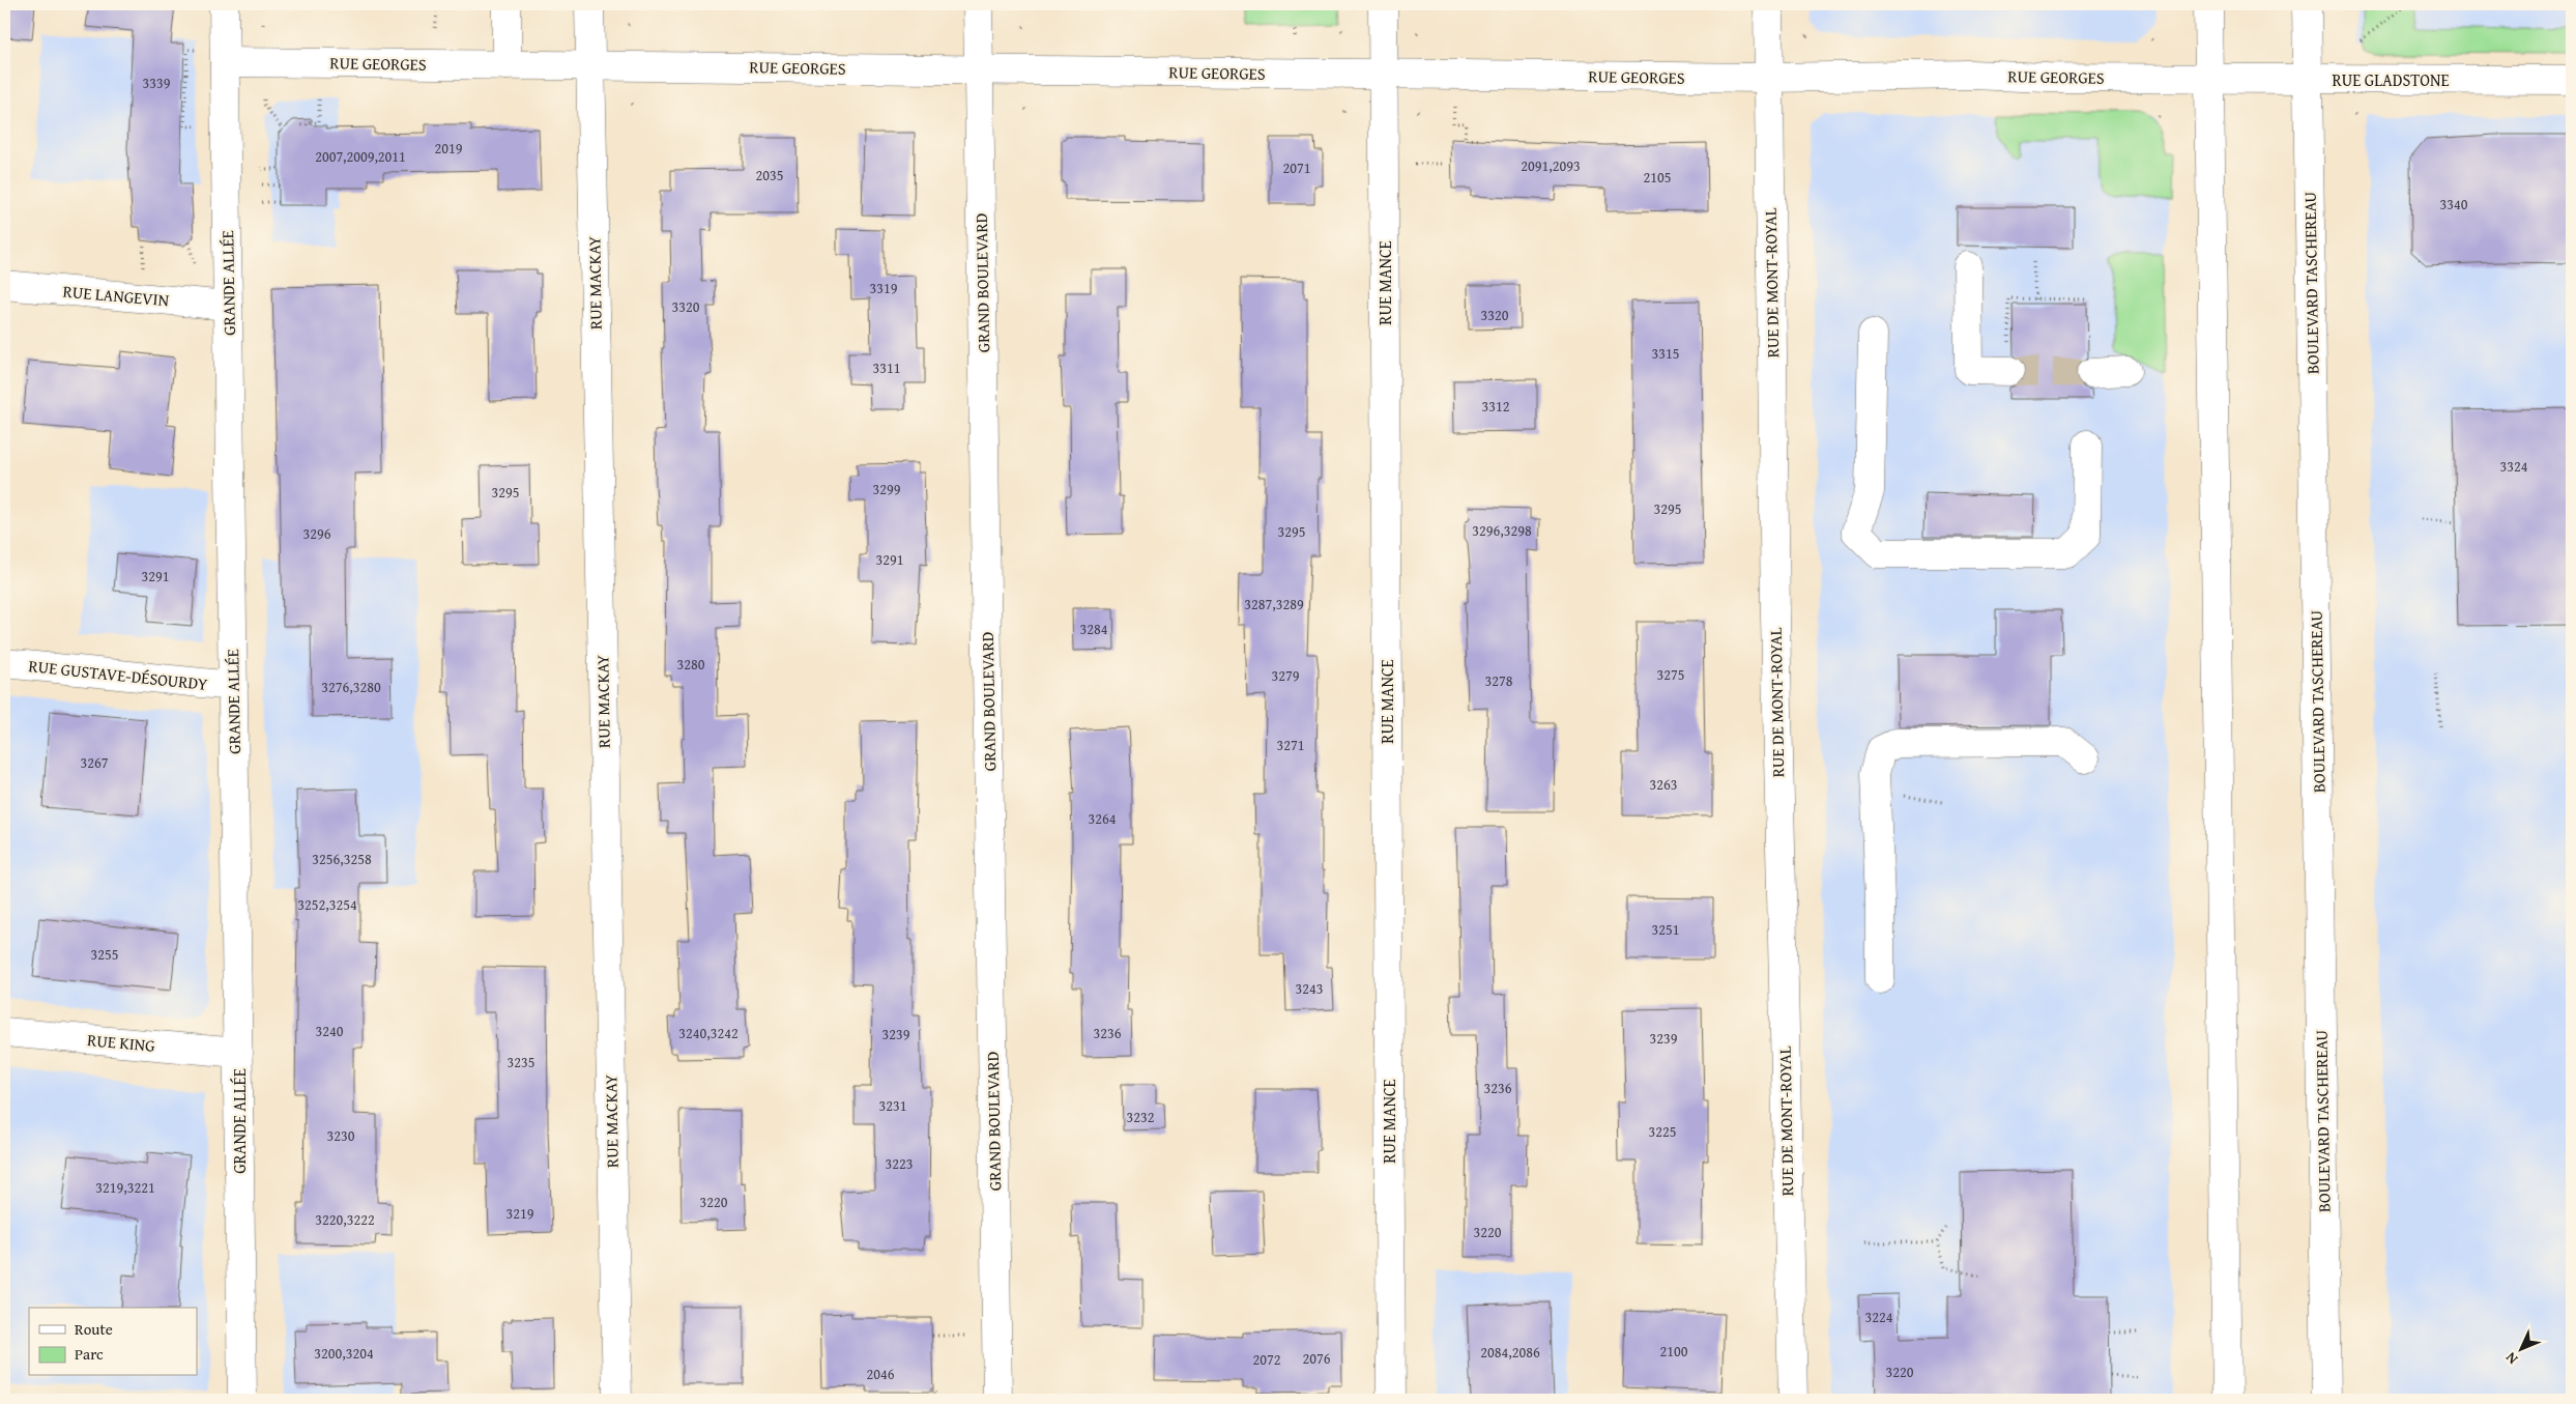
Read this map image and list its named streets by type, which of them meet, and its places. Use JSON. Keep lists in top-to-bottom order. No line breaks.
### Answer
{"streets":{"street":["RUE GEORGES","RUE GLADSTONE","GRANDE ALLÉE","RUE MACKAY","GRAND BOULEVARD","RUE MANCE","RUE DE MONT-ROYAL","BOULEVARD TASCHEREAU","RUE LANGEVIN","RUE GUSTAVE-DÉSOURDY","RUE KING"]},"crossings":[["RUE GEORGES","RUE GLADSTONE"],["RUE GEORGES","GRANDE ALLÉE"],["RUE GEORGES","RUE MACKAY"],["RUE GEORGES","GRAND BOULEVARD"],["RUE GEORGES","RUE MANCE"],["RUE GEORGES","RUE DE MONT-ROYAL"],["RUE GLADSTONE","BOULEVARD TASCHEREAU"],["GRANDE ALLÉE","RUE LANGEVIN"],["GRANDE ALLÉE","RUE GUSTAVE-DÉSOURDY"],["GRANDE ALLÉE","RUE KING"]],"house_numbers":["3339","2019","2007,2009,2011","2091,2093","2071","2035","2105","3340","3319","3320","3320","3315","3311","3312","3324","3299","3295","3295","3296,3298","3295","3296","3291","3291","3287,3289","3284","3280","3275","3279","3278","3276,3280","3271","3267","3263","3264","3256,3258","3252,3254","3251","3255","3243","3240","3240,3242","3236","3239","3239","3235","3236","3231","3232","3225","3230","3223","3219,3221","3220","3219","3220,3222","3220","3224","2100","2084,2086","3200,3204","2076","2072","3220","2046"],"legend":["Route","Parc"],"north":"bottom left"}
